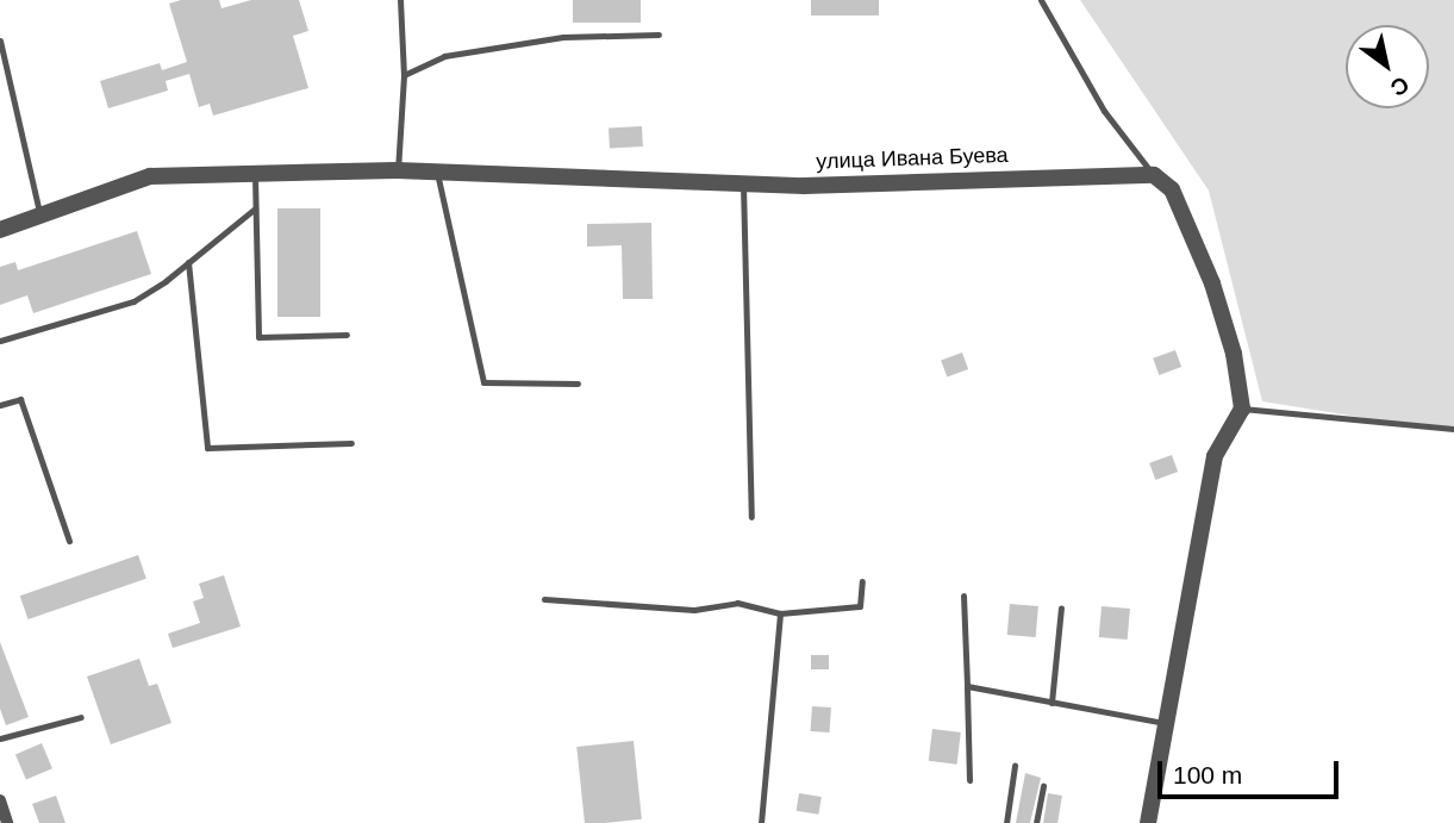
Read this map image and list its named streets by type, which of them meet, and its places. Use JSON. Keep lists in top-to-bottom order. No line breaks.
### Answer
{"streets":{"street":["улица Ивана Буева"]},"scale_bar":"100 m","north":"bottom right"}
